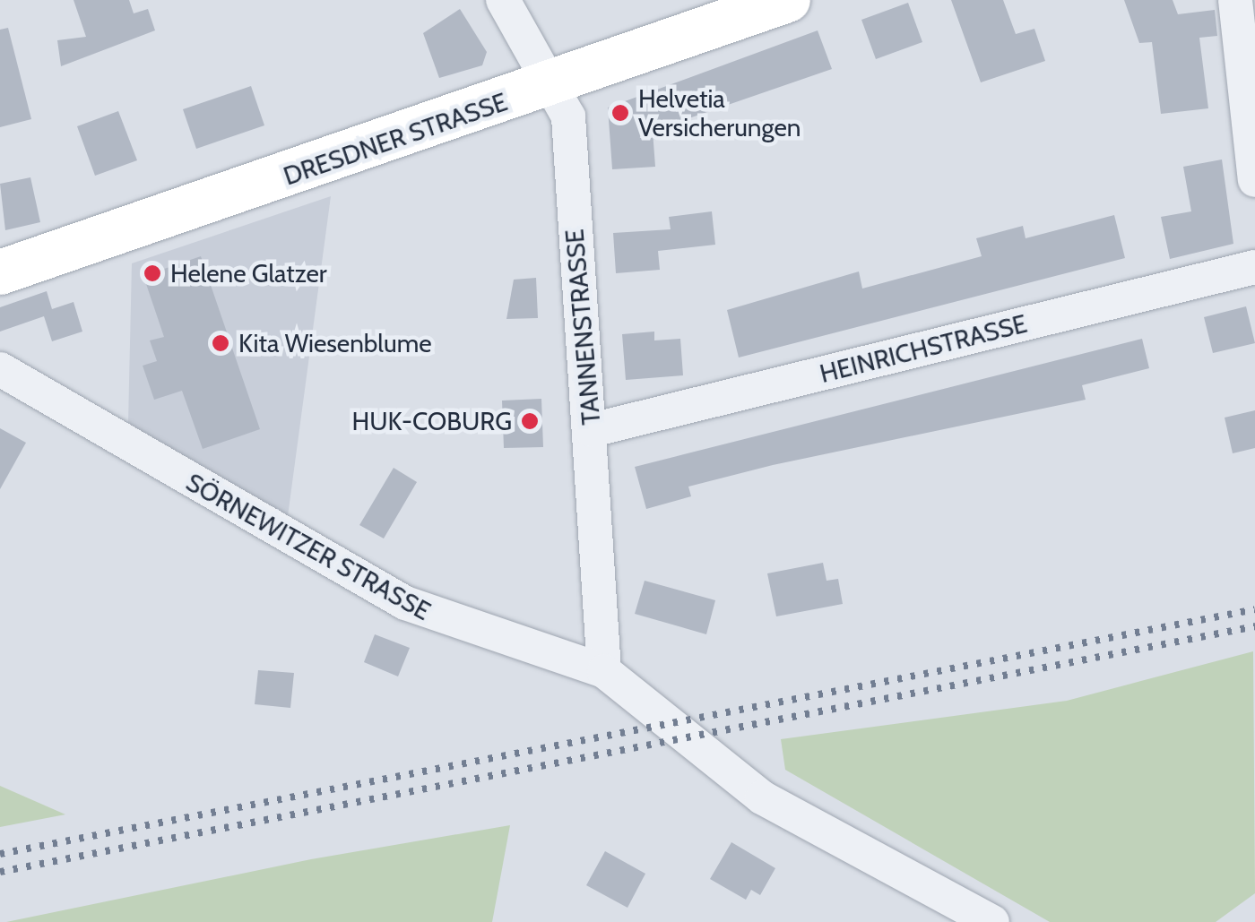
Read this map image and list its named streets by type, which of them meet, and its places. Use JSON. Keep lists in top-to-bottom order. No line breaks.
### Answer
{"streets":{"main road":["DRESDNER STRASSE"],"street":["TANNENSTRASSE","HEINRICHSTRASSE","SÖRNEWITZER STRASSE"]},"crossings":[["DRESDNER STRASSE","TANNENSTRASSE"],["TANNENSTRASSE","HEINRICHSTRASSE"],["TANNENSTRASSE","SÖRNEWITZER STRASSE"]],"places":["Helvetia Versicherungen","Helene Glatzer","Kita Wiesenblume","HUK-COBURG"]}
